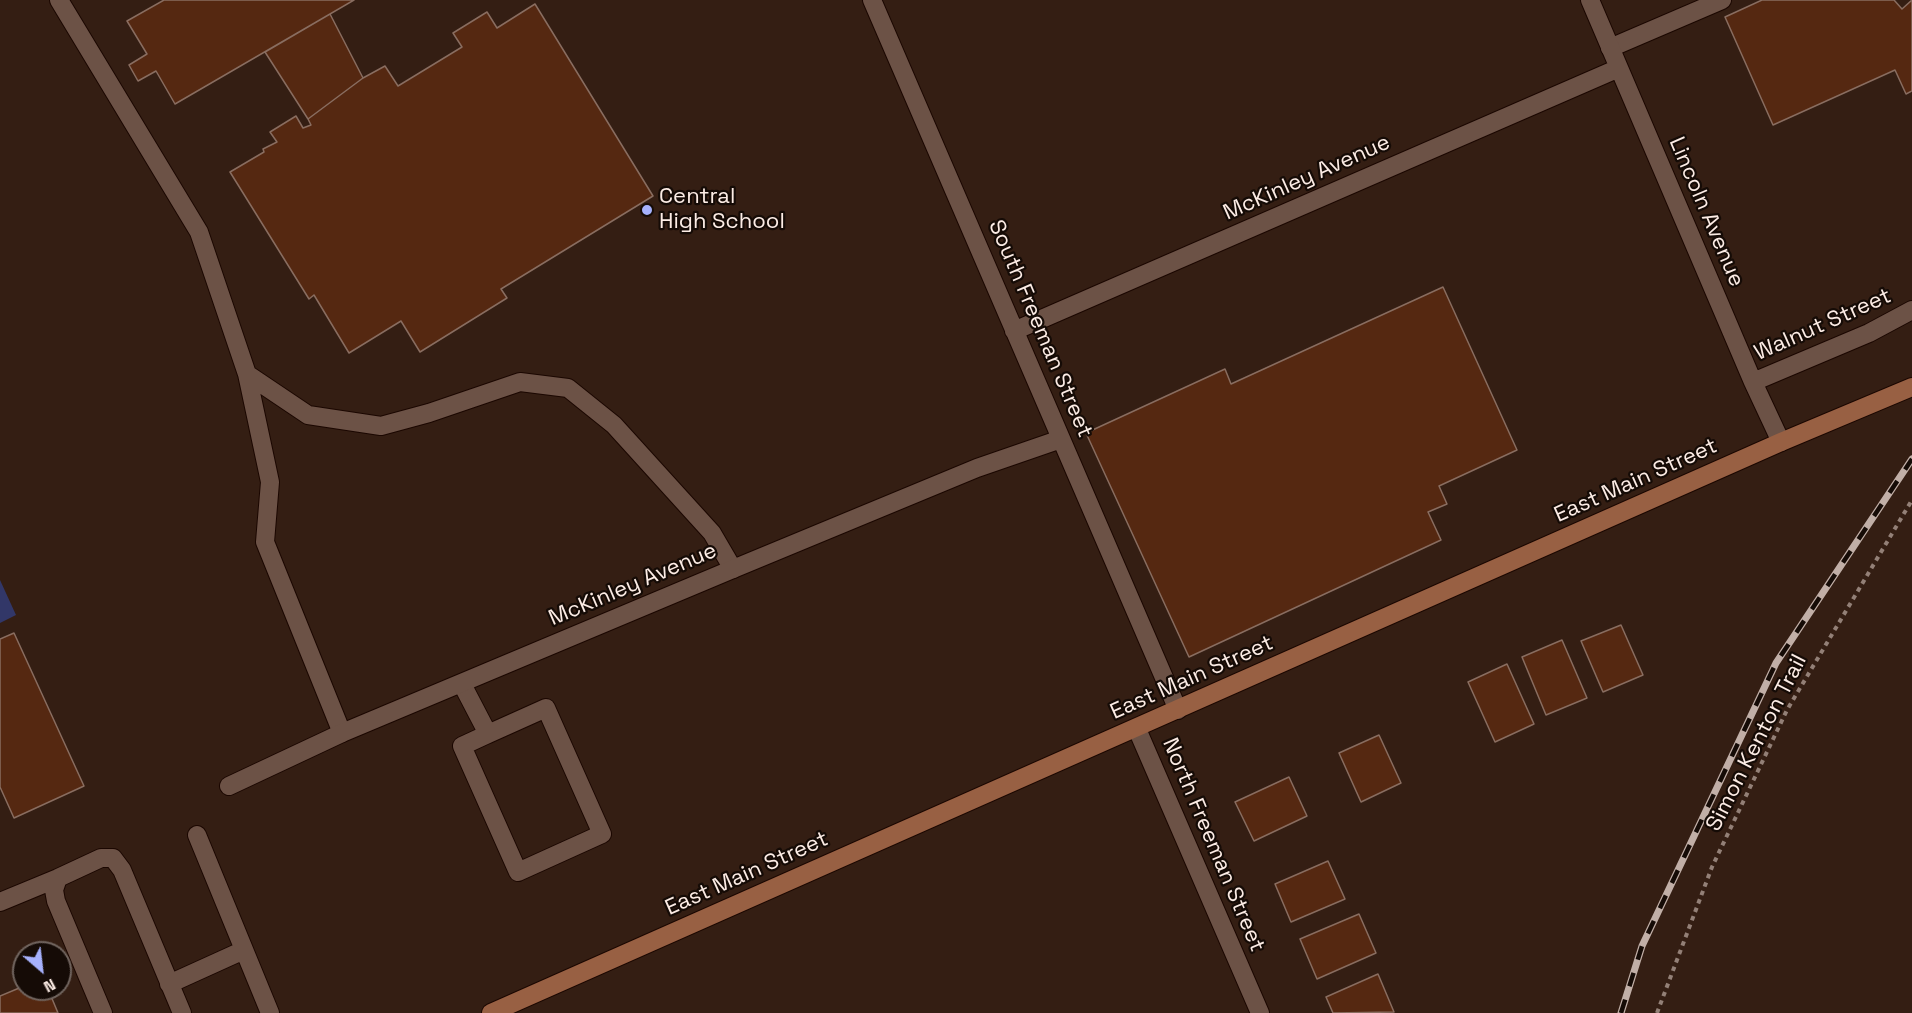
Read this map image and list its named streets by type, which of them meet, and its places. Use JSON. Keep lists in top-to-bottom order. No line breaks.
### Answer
{"streets":{"main road":["East Main Street"],"street":["McKinley Avenue","Lincoln Avenue","Walnut Street","South Freeman Street","North Freeman Street"],"path":["Simon Kenton Trail"]},"crossings":[["McKinley Avenue","Lincoln Avenue"],["McKinley Avenue","South Freeman Street"],["Lincoln Avenue","Walnut Street"],["Lincoln Avenue","East Main Street"],["South Freeman Street","East Main Street"],["East Main Street","North Freeman Street"]],"places":["Central High School"],"north":"bottom right"}
